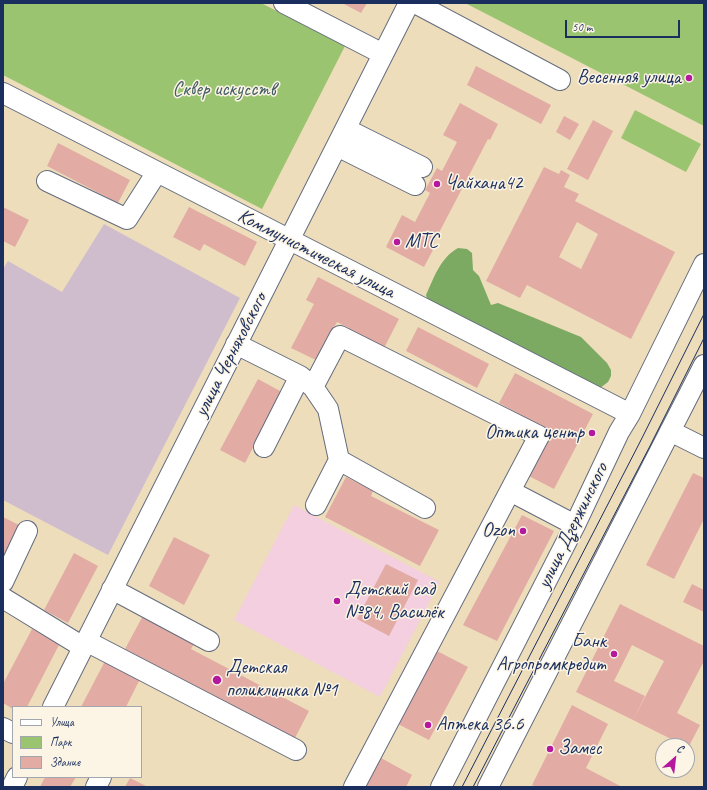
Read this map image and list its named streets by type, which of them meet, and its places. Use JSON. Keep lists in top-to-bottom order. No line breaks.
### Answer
{"streets":{"street":["Коммунистическая улица","улица Черняховского","улица Дзержинского"]},"crossings":[["Коммунистическая улица","улица Черняховского"],["Коммунистическая улица","улица Дзержинского"]],"parks":["Сквер искусств"],"places":["Весенняя улица","Чайхана42","МТС","Оптика центр","Ozon","Детский сад №84, Василёк","Банк Агропромкредит","Детская поликлиника №1","Аптека 36.6","Замес"],"legend":["Улица","Парк","Здание"],"scale_bar":"50 m","north":"top right"}
